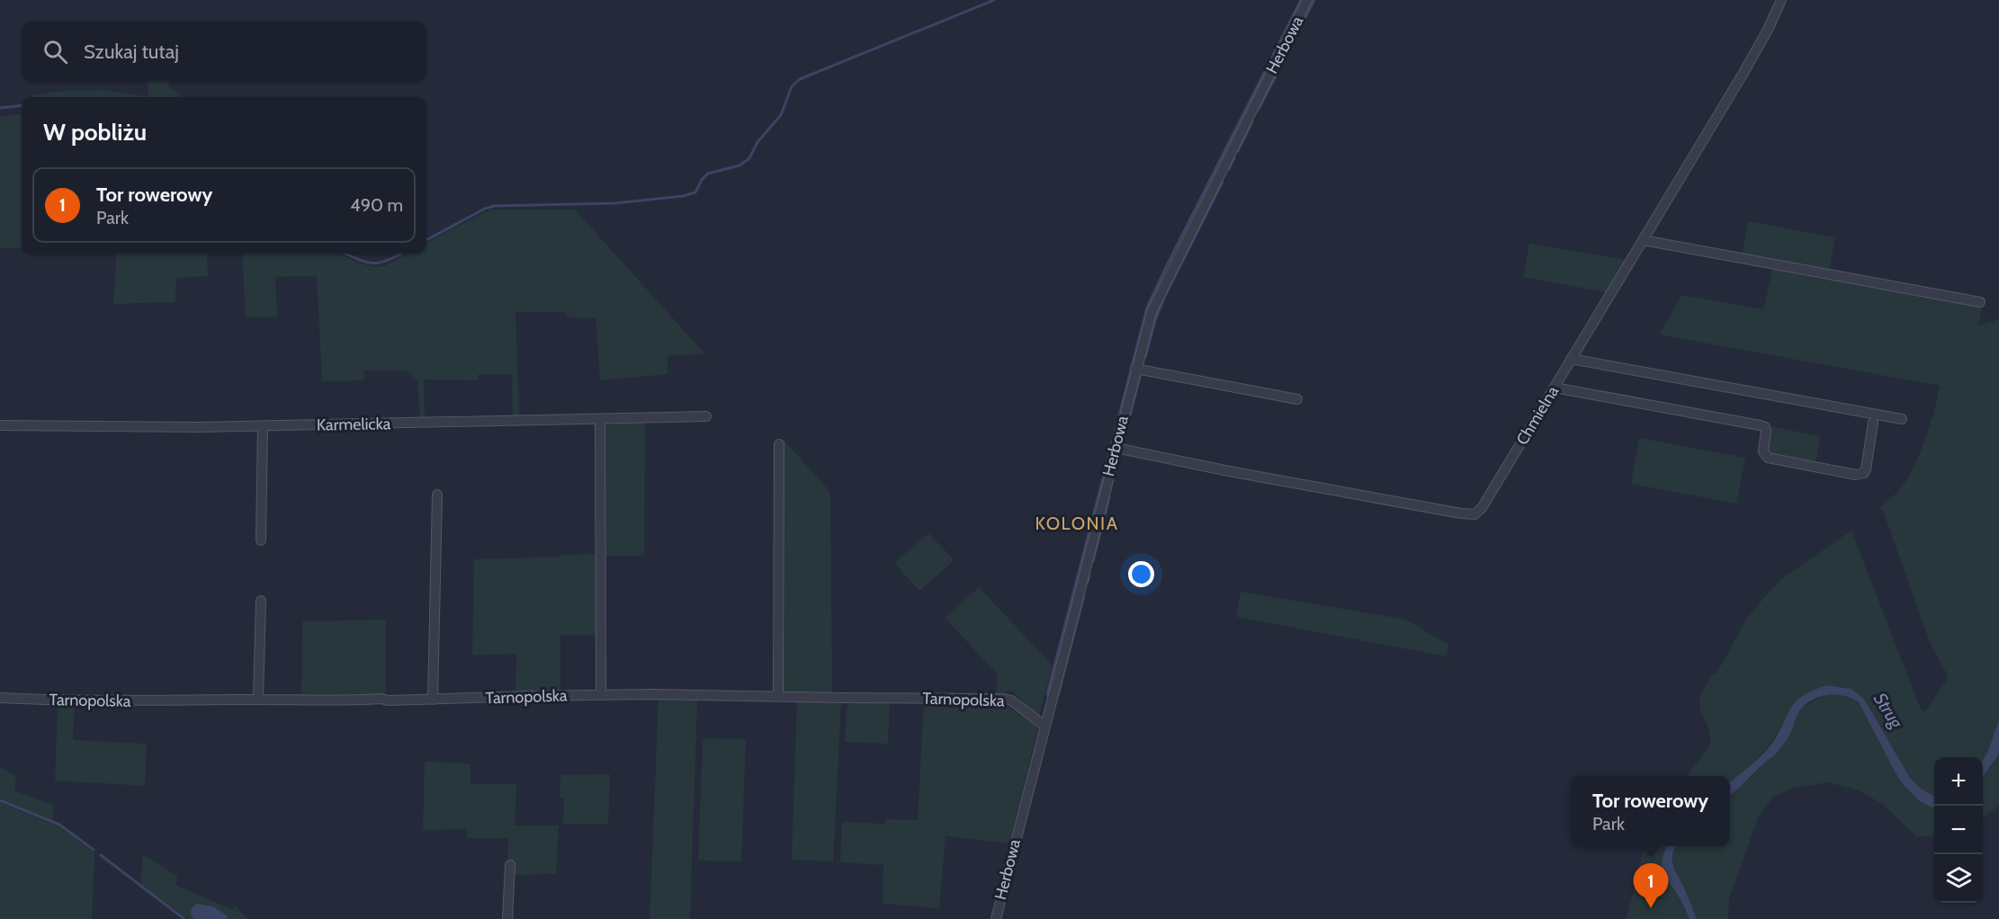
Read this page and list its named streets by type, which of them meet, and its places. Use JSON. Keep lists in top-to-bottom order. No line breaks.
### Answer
{"streets":{"street":["Herbowa","Chmielna","Karmelicka","Tarnopolska"]},"crossings":[["Herbowa","Chmielna"],["Herbowa","Tarnopolska"]],"districts":["KOLONIA"],"water":["Strug"],"page":{"search":"Szukaj tutaj","heading":"W pobliżu","list":[{"mark":"1","name":"Tor rowerowy","note":"Park","value":"490 m"}],"map_buttons":["+","−"],"popup":["Tor rowerowy","Park"],"pins":"1"}}
